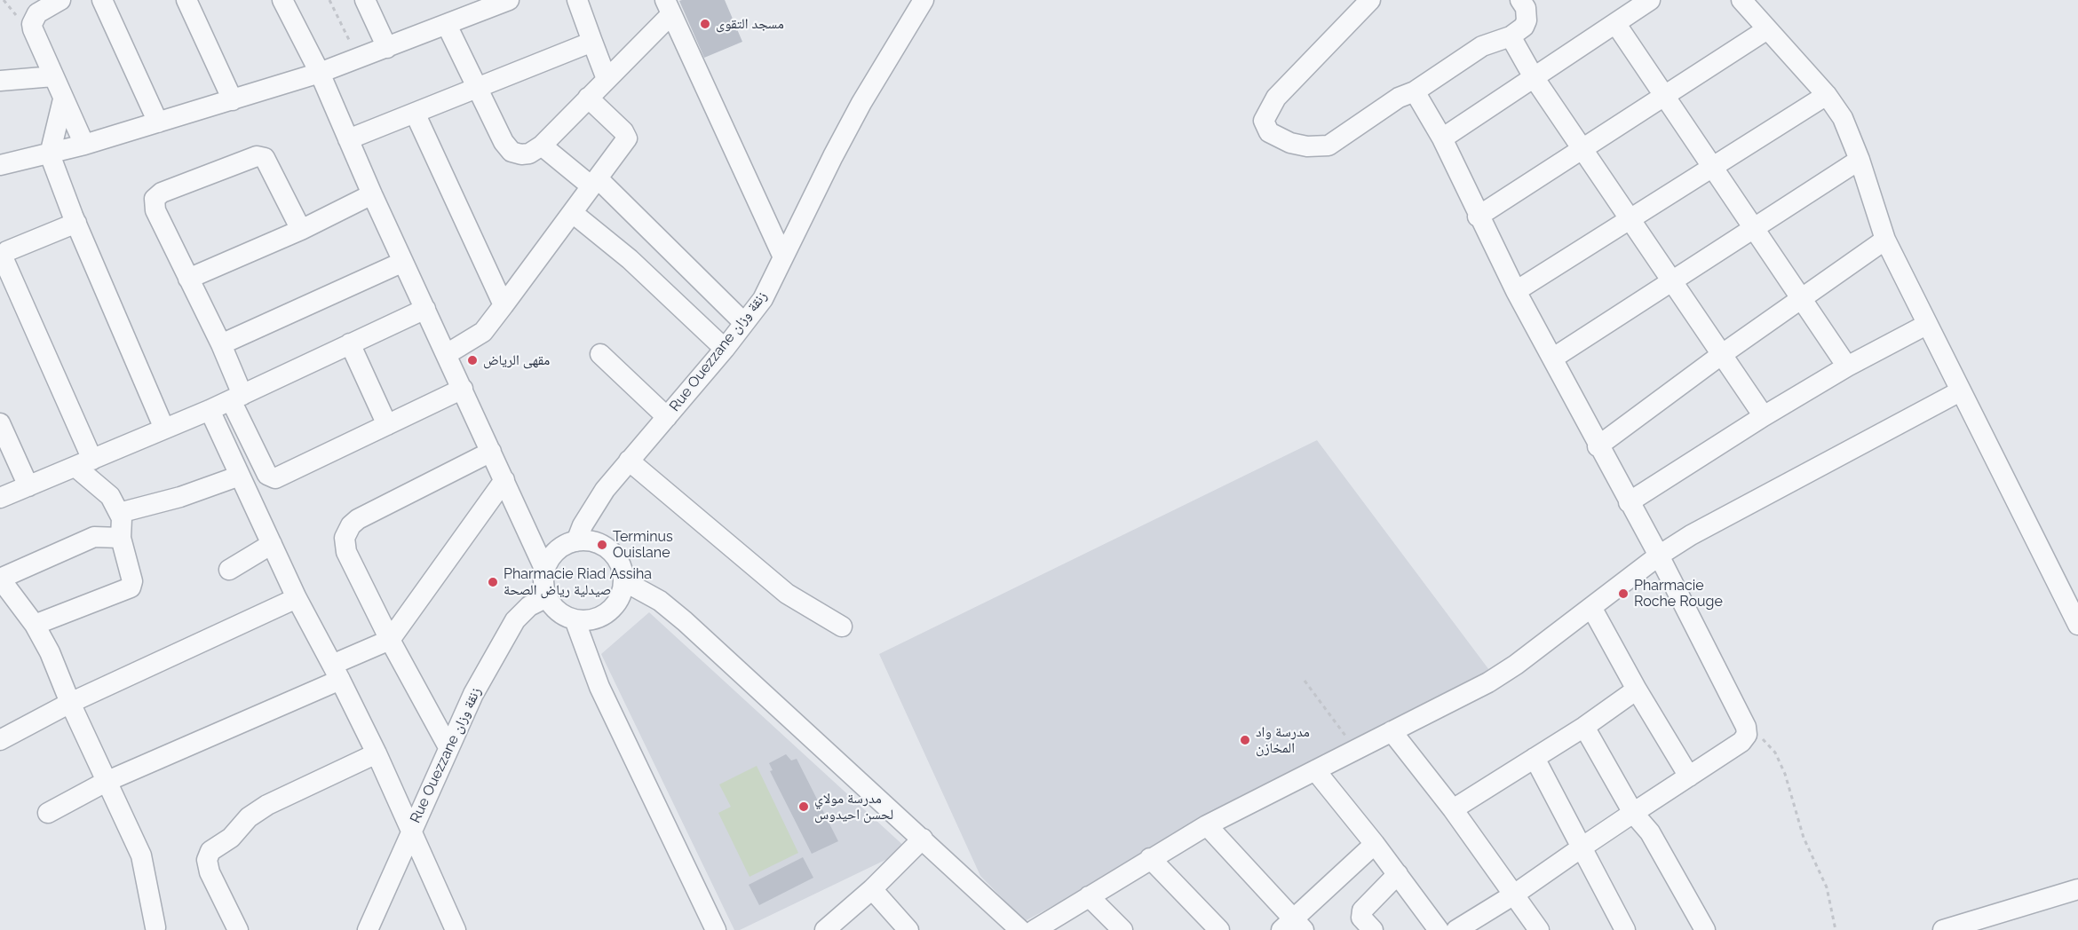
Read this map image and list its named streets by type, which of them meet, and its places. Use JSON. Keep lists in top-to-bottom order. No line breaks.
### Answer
{"streets":{"street":["Rue Ouezzane زنقة وزان"]},"places":["مسجد التقوى","مقهى الرياض","Terminus Ouislane","Pharmacie Riad Assiha صيدلية رياض الصحة","Pharmacie Roche Rouge","مدرسة واد المخازن","مدرسة مولاي لحسن احيدوس"]}
